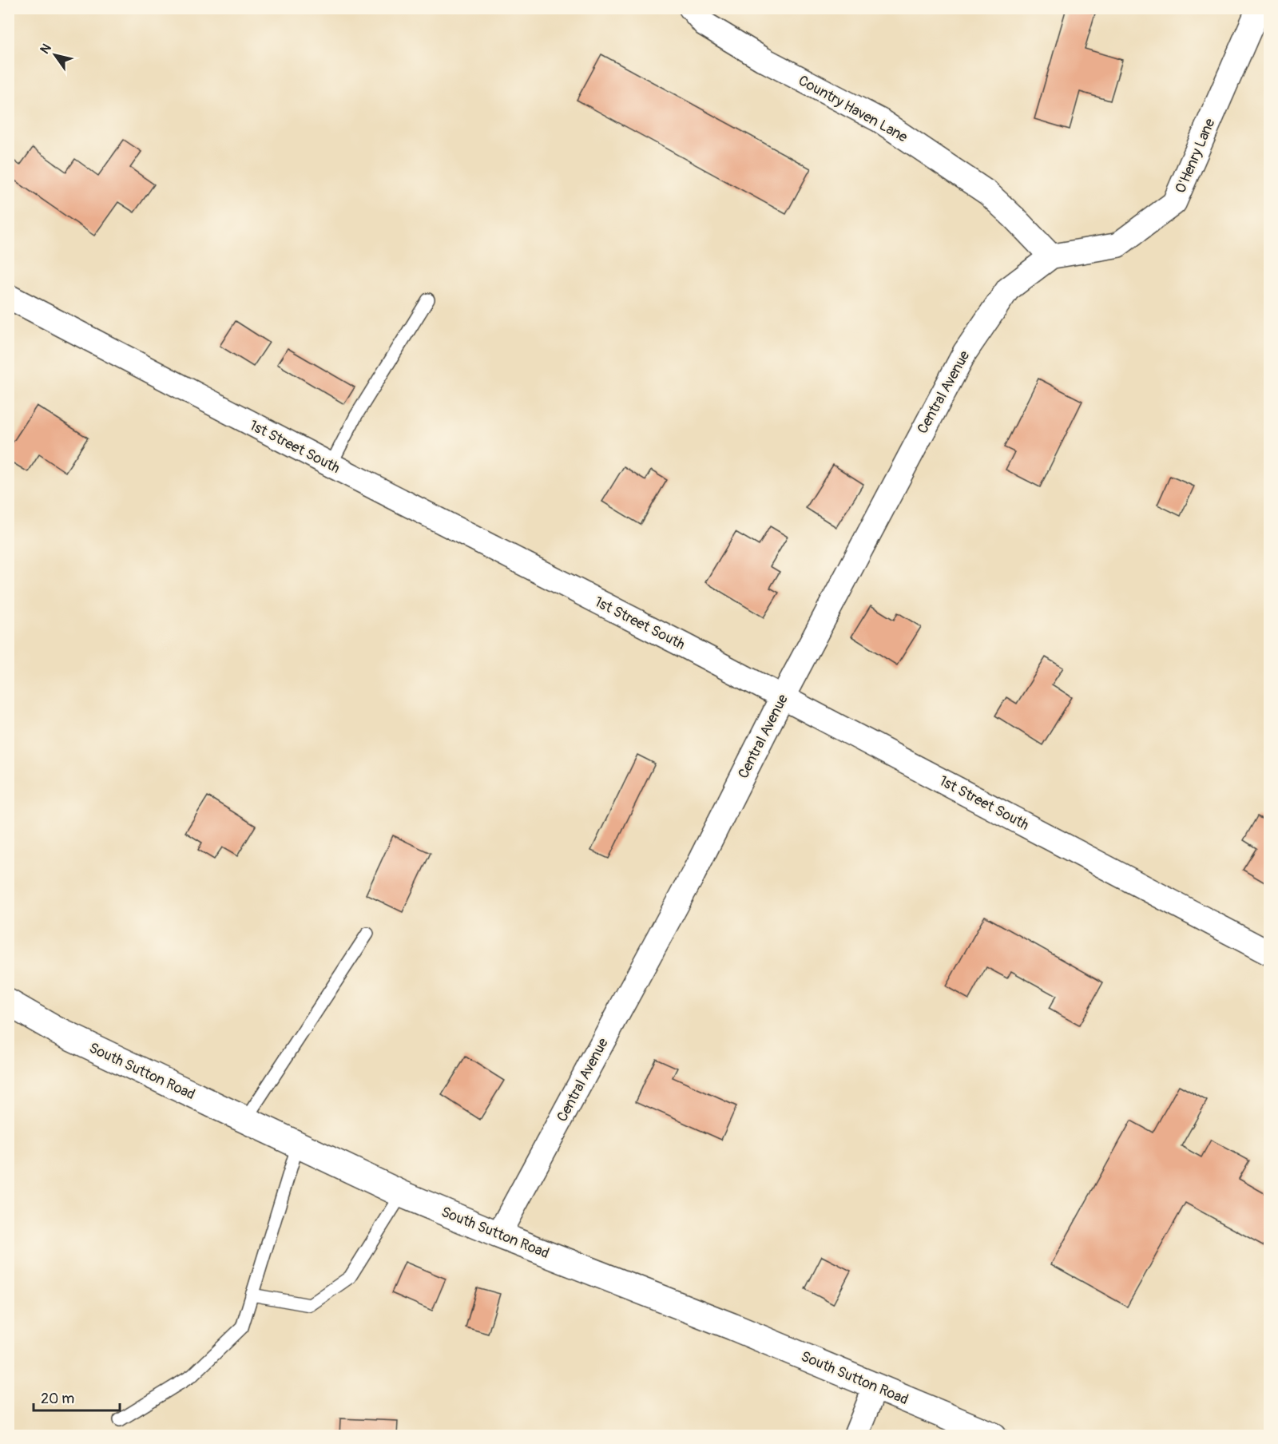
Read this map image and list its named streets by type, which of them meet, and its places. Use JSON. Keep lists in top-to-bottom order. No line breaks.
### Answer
{"streets":{"main road":["South Sutton Road"],"street":["Country Haven Lane","O'Henry Lane","Central Avenue","1st Street South"]},"crossings":[["Country Haven Lane","O'Henry Lane"],["Country Haven Lane","Central Avenue"],["O'Henry Lane","Central Avenue"],["Central Avenue","1st Street South"],["Central Avenue","South Sutton Road"]],"scale_bar":"20 m","north":"top left"}
